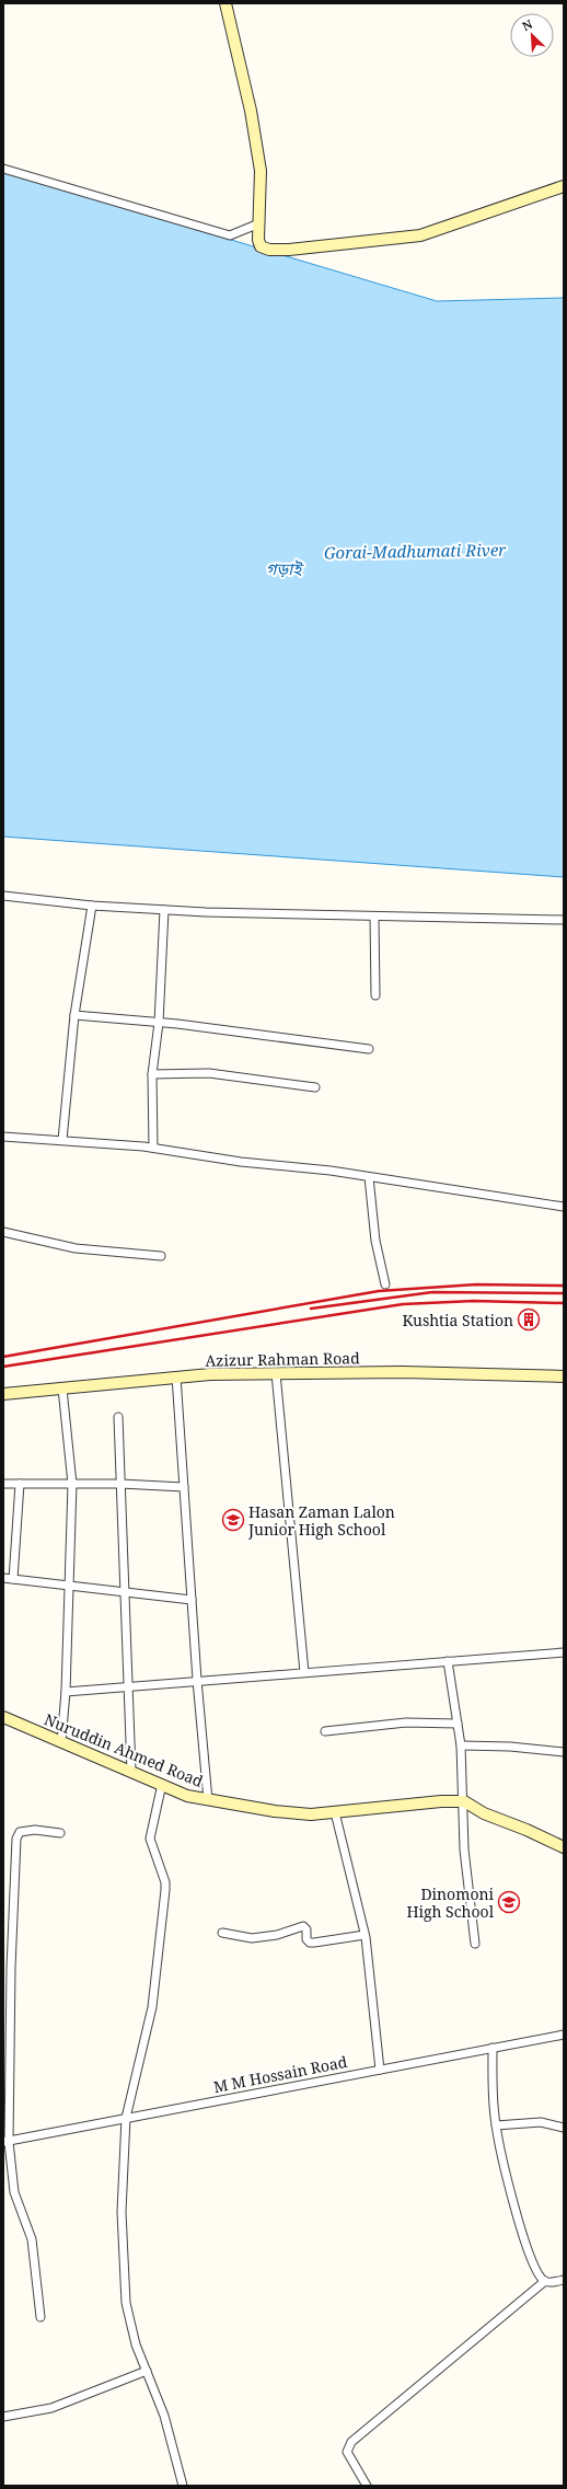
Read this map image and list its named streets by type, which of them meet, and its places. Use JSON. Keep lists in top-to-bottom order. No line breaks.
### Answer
{"streets":{"street":["Azizur Rahman Road","Nuruddin Ahmed Road","M M Hossain Road"]},"water":["Gorai-Madhumati River","গড়াই"],"places":{"building":["Kushtia Station"],"school or university":["Hasan Zaman Lalon Junior High School","Dinomoni High School"]},"north":"top left"}
